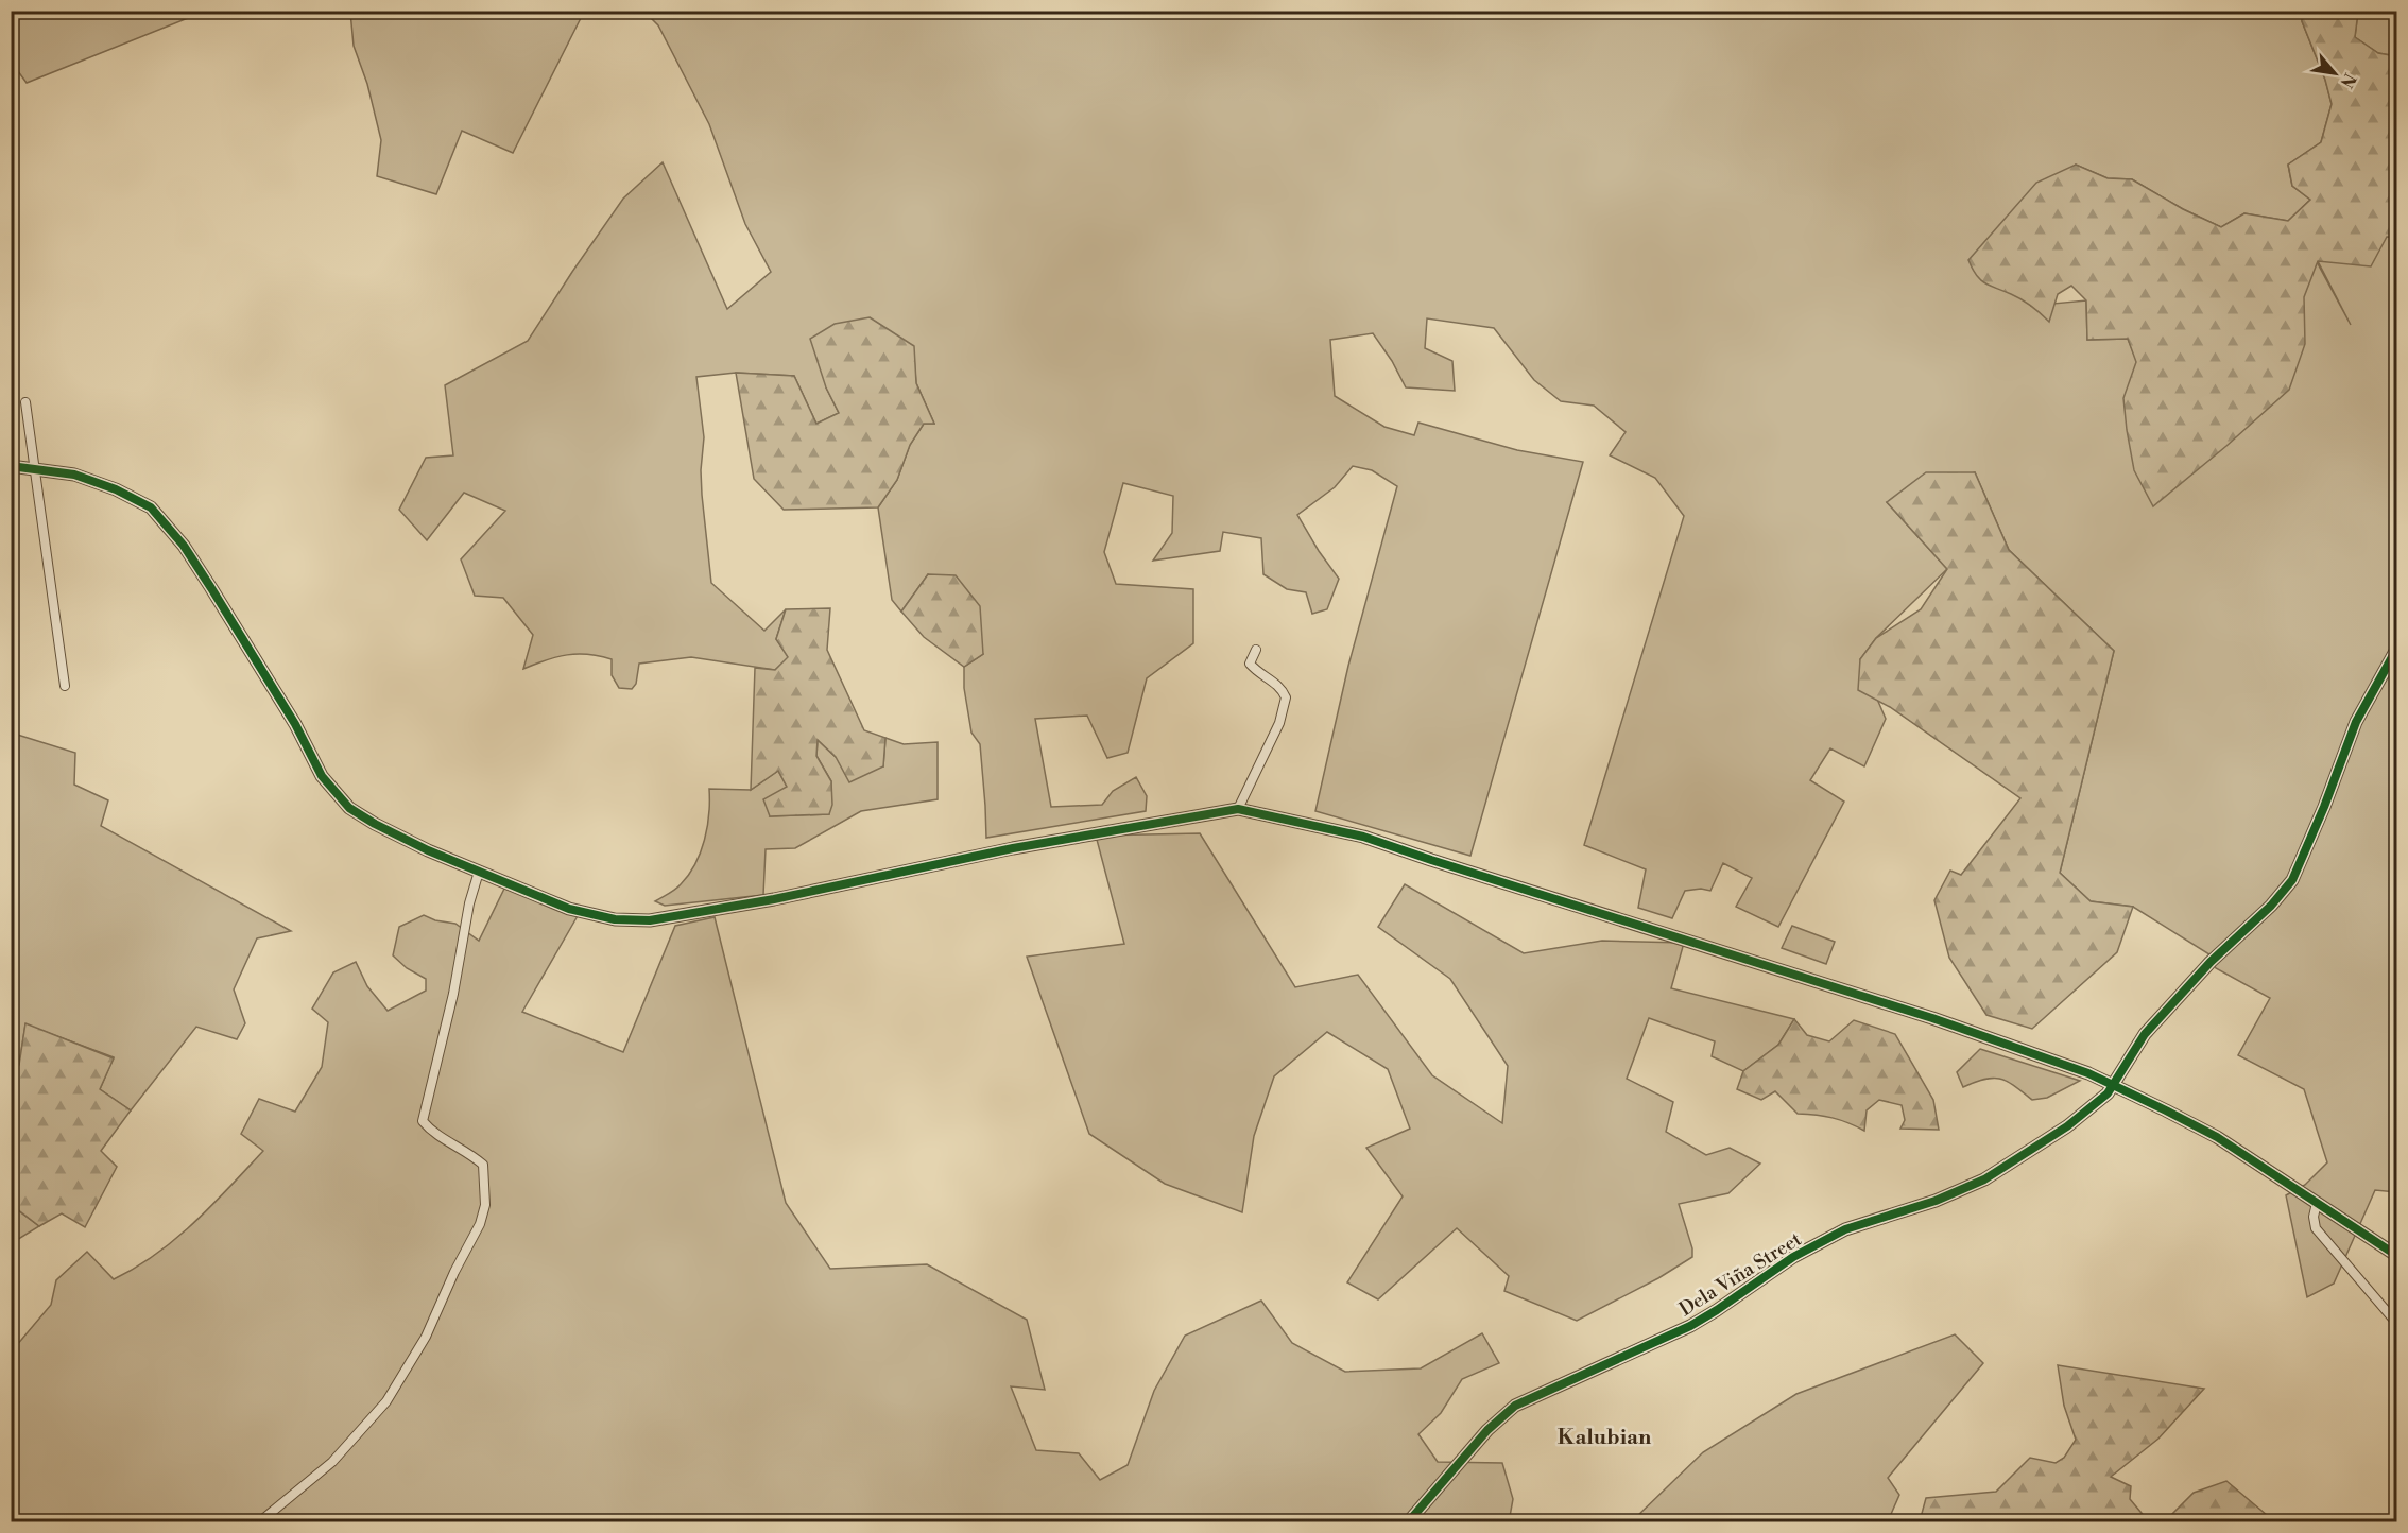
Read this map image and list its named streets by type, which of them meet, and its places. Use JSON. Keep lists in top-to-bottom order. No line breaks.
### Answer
{"streets":{"street":["Dela Viña Street"]},"districts":["Kalubian"],"north":"bottom right"}
